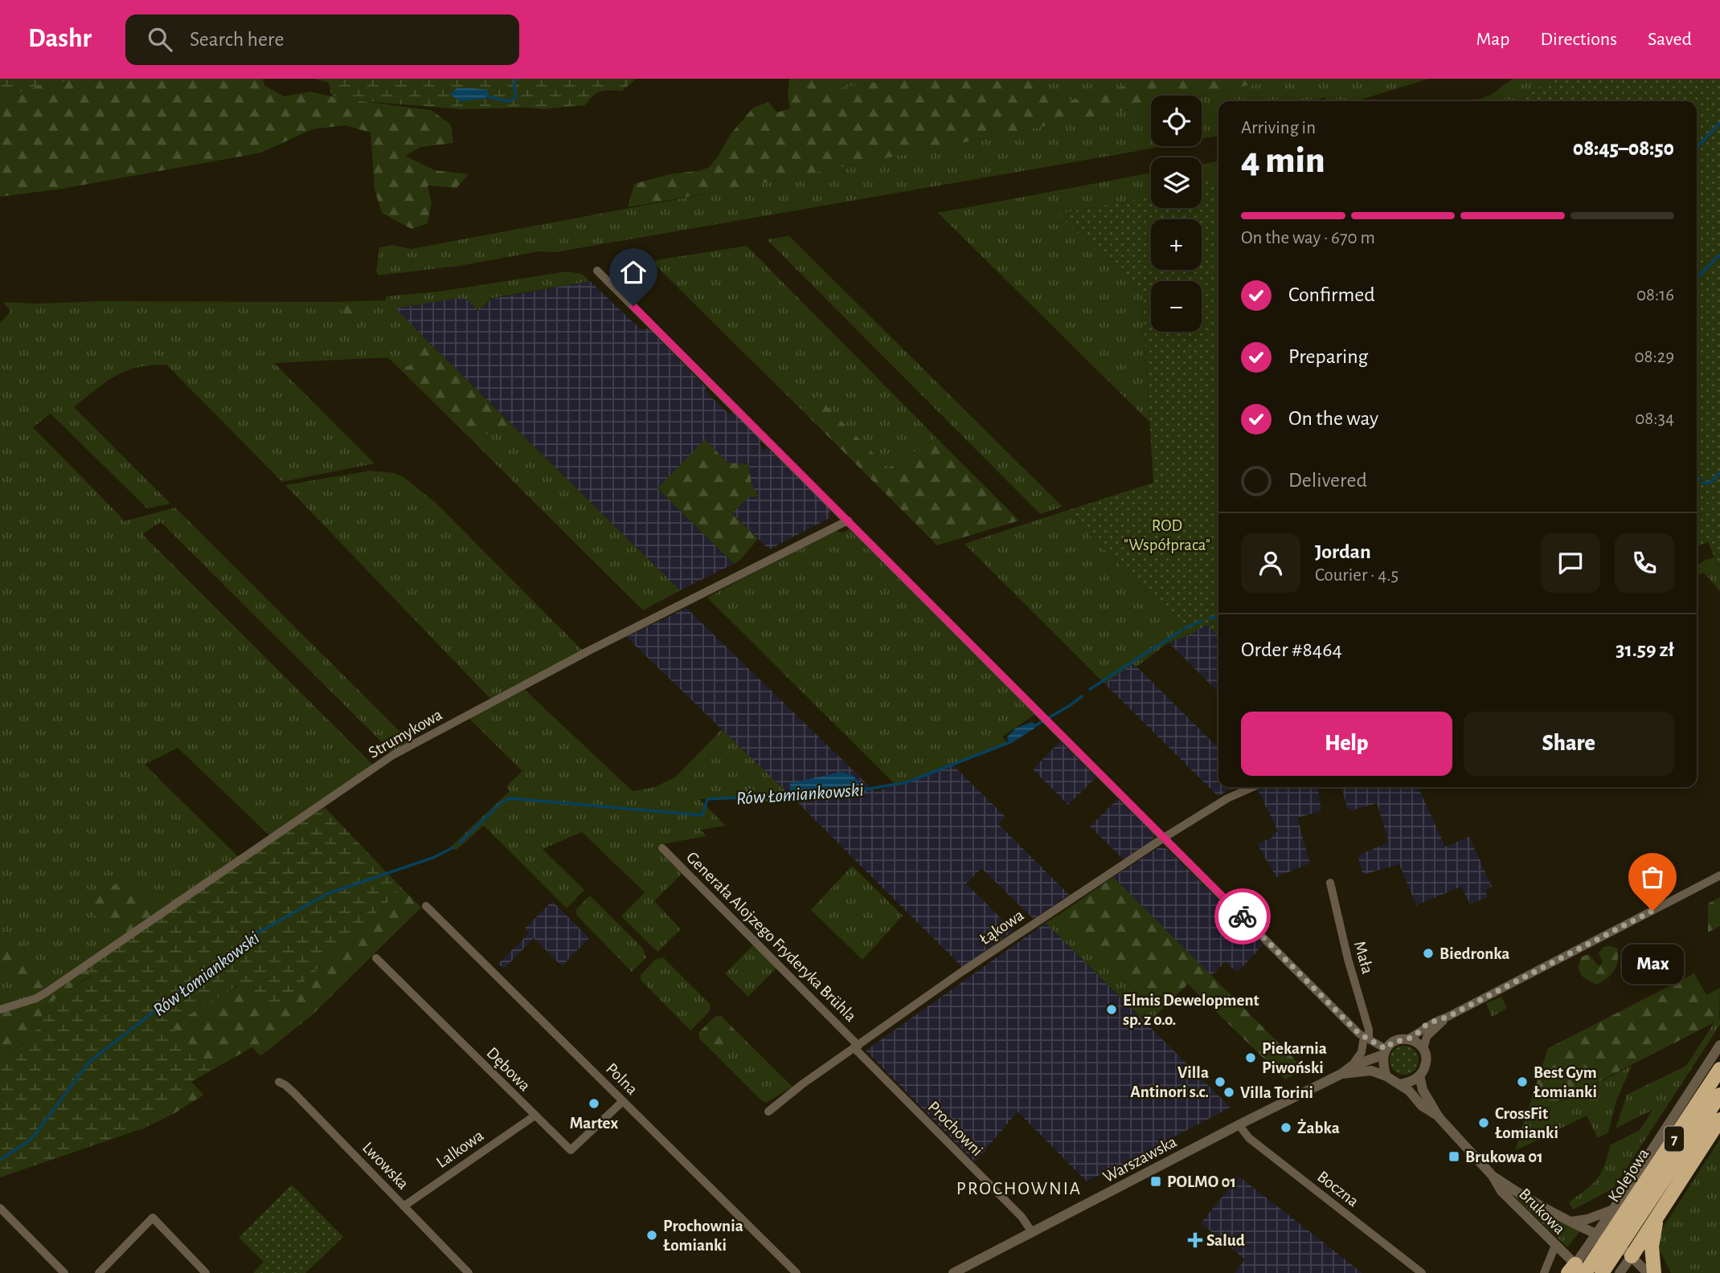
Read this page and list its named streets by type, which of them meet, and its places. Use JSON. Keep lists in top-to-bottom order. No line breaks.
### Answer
{"streets":{"highway":["7","Kolejowa"],"street":["Strumykowa","Łąkowa","Generała Alojzego Fryderyka Brühla","Mała","Dębowa","Polna","Prochowni","Lalkowa","Warszawska","Lwowska","Boczna","Brukowa"]},"crossings":[["Łąkowa","Generała Alojzego Fryderyka Brühla"],["Łąkowa","Prochowni"],["Generała Alojzego Fryderyka Brühla","Prochowni"],["Mała","Warszawska"],["Dębowa","Polna"],["Dębowa","Lalkowa"],["Prochowni","Warszawska"],["Lalkowa","Lwowska"],["Warszawska","Boczna"],["Warszawska","Brukowa"],["Kolejowa","Brukowa"]],"districts":["PROCHOWNIA"],"water":["Rów Łomiankowski"],"parks":["ROD \"Współpraca\""],"places":{"other":["Max","Biedronka","Elmis Dewelopment sp. z o.o.","Piekarnia Piwoński","Villa Antinori s.c.","Best Gym Łomianki","Villa Torini","Martex","CrossFit Łomianki","Żabka","Prochownia Łomianki"],"transit":["Brukowa 01","POLMO 01"],"health":["Salud"]},"page":{"header":"Dashr","search":"Search here","nav":["Map","Directions","Saved"],"map_buttons":["+","−"],"heading":["4 min","Arriving in","08:45–08:50"],"panel":["Jordan","Courier · 4.5","Order #8464","31.59 zł"],"bar":"On the way · 670 m","list":[["Confirmed","08:16"],["Preparing","08:29"],["On the way","08:34"],"Delivered"],"buttons":["Help","Share"],"bubble":"Max"}}
